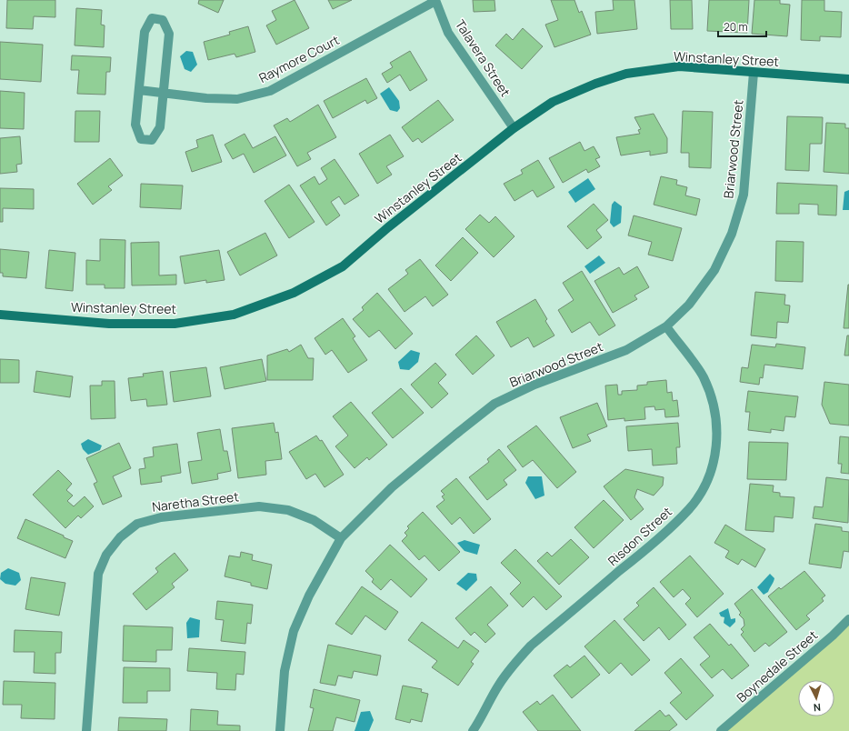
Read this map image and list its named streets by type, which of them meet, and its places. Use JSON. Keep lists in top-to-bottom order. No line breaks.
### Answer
{"streets":{"street":["Talavera Street","Raymore Court","Winstanley Street","Briarwood Street","Naretha Street","Risdon Street","Boynedale Street"]},"crossings":[["Talavera Street","Raymore Court"],["Talavera Street","Winstanley Street"],["Winstanley Street","Briarwood Street"],["Briarwood Street","Naretha Street"],["Briarwood Street","Risdon Street"]],"scale_bar":"20 m","north":"bottom"}
